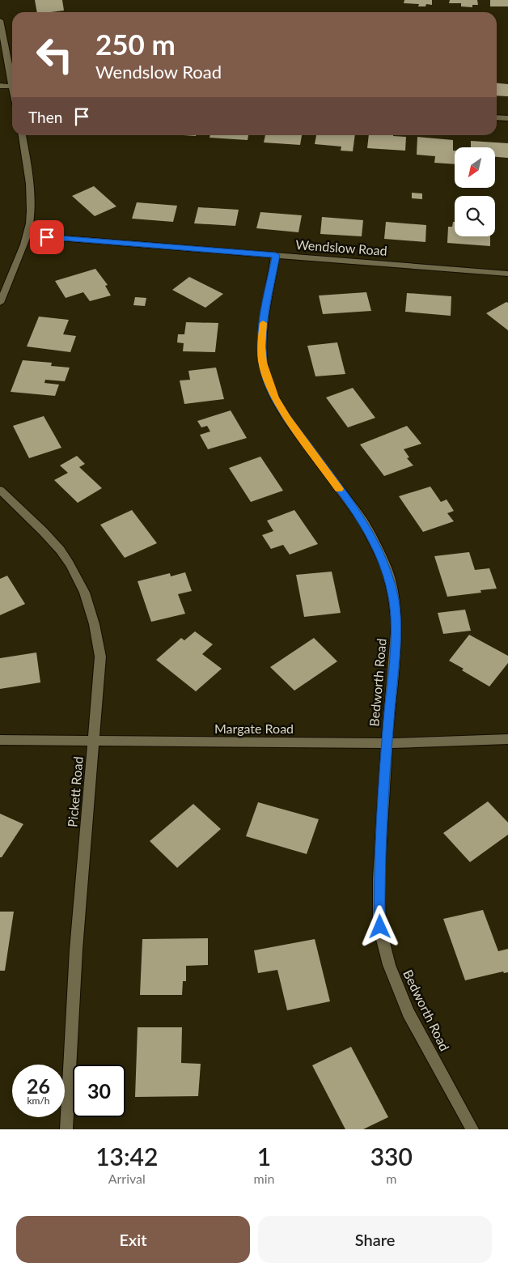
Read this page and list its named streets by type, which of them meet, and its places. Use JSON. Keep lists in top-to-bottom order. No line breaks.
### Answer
{"streets":{"street":["Wendslow Road","Bedworth Road","Margate Road","Pickett Road"]},"crossings":[["Wendslow Road","Bedworth Road"],["Bedworth Road","Margate Road"],["Margate Road","Pickett Road"]],"north":"bottom left","page":{"turn":["250 m","Wendslow Road"],"then":"Then","speed":"26 km/h","limit":"30","eta":["13:42","Arrival","1","min","330","m"],"buttons":["Exit","Share"]}}
